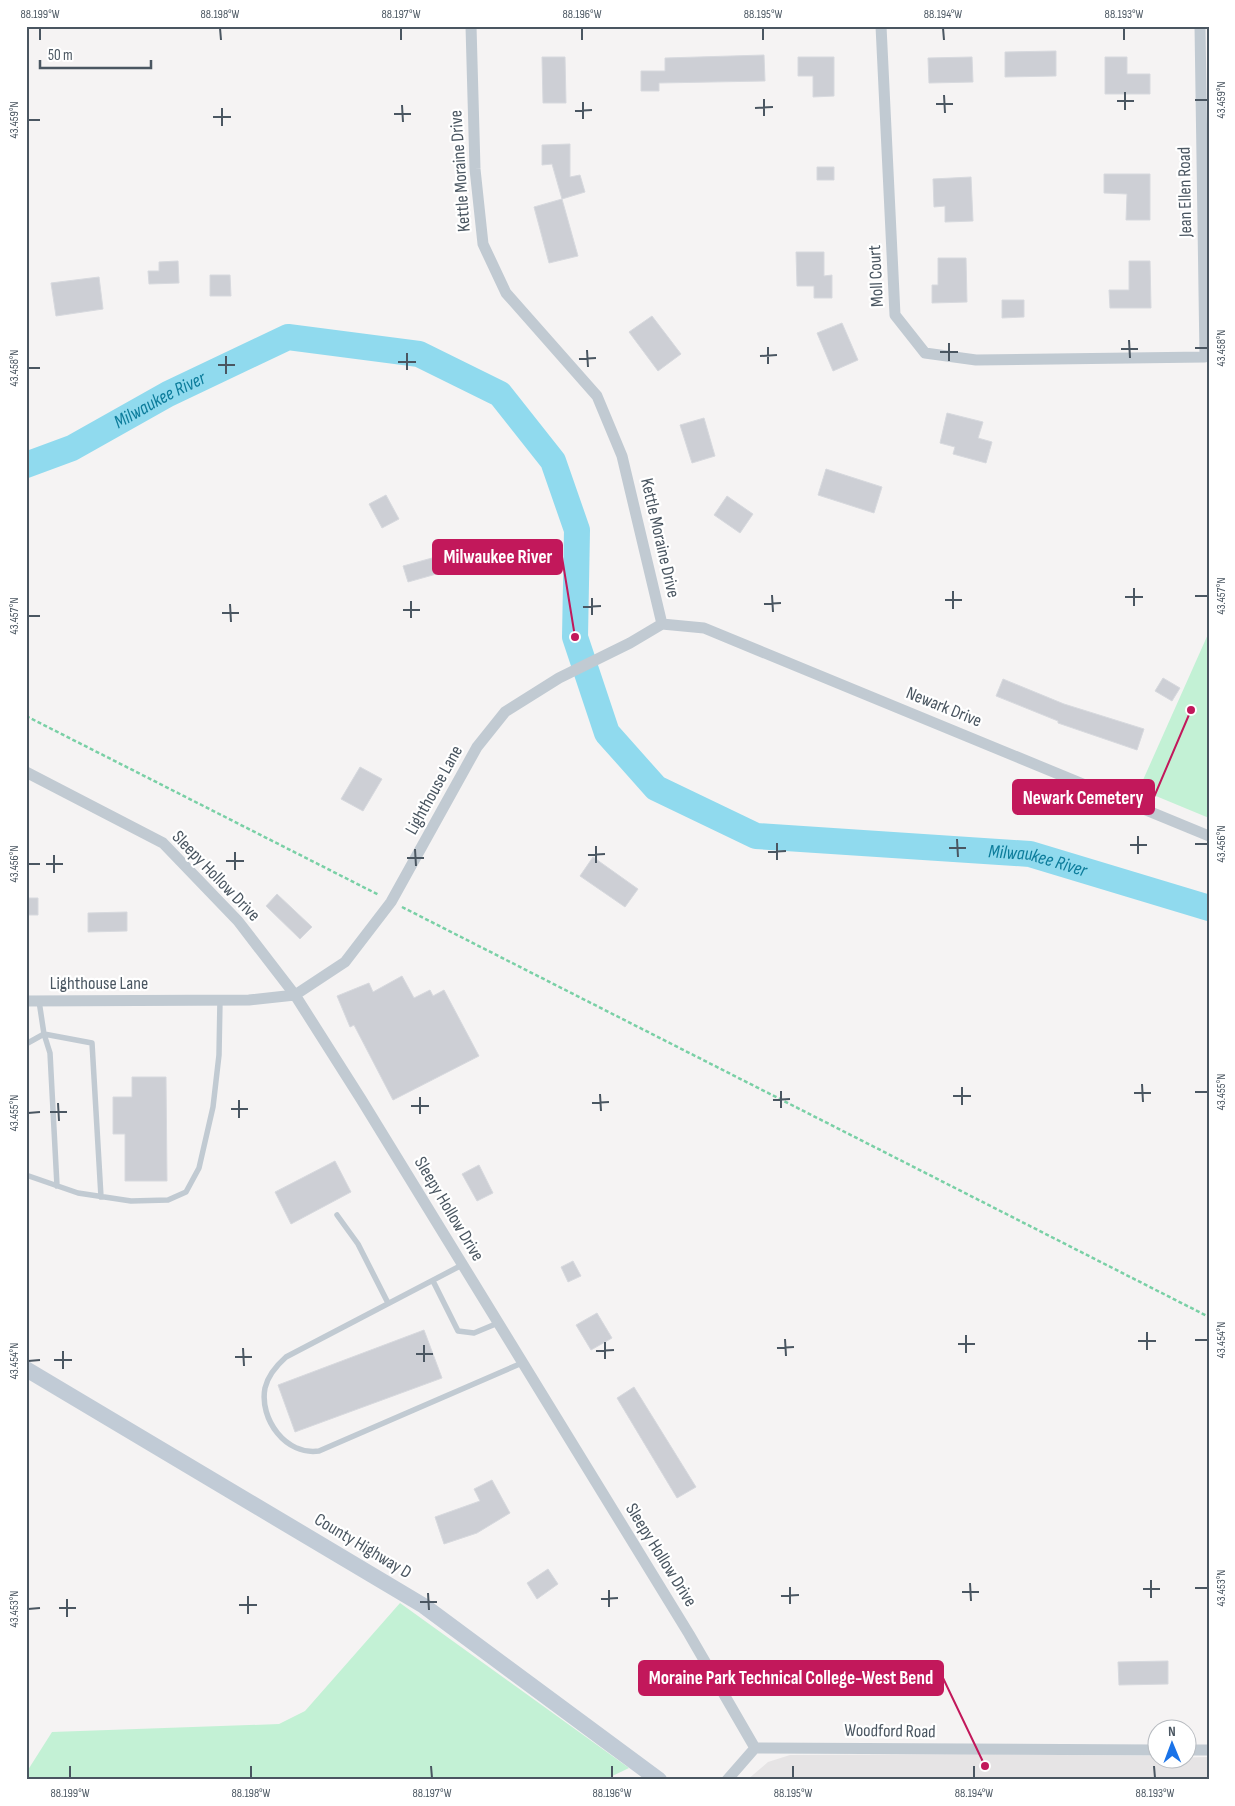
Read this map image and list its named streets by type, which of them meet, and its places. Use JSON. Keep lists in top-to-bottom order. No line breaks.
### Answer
{"streets":{"main road":["County Highway D"],"street":["Kettle Moraine Drive","Jean Ellen Road","Moll Court","Newark Drive","Lighthouse Lane","Sleepy Hollow Drive","Woodford Road"]},"crossings":[["Kettle Moraine Drive","Newark Drive"],["Kettle Moraine Drive","Lighthouse Lane"],["Jean Ellen Road","Moll Court"],["Newark Drive","Lighthouse Lane"],["Lighthouse Lane","Sleepy Hollow Drive"],["Sleepy Hollow Drive","Woodford Road"]],"water":["Milwaukee River"],"places":["Milwaukee River","Newark Cemetery","Moraine Park Technical College-West Bend"],"scale_bar":"50 m","north":"top","coordinates":["88.199°W","88.198°W","88.197°W","88.196°W","88.195°W","88.194°W","88.193°W","43.459°N","43.458°N","43.457°N","43.456°N","43.455°N","43.454°N","43.453°N"]}
